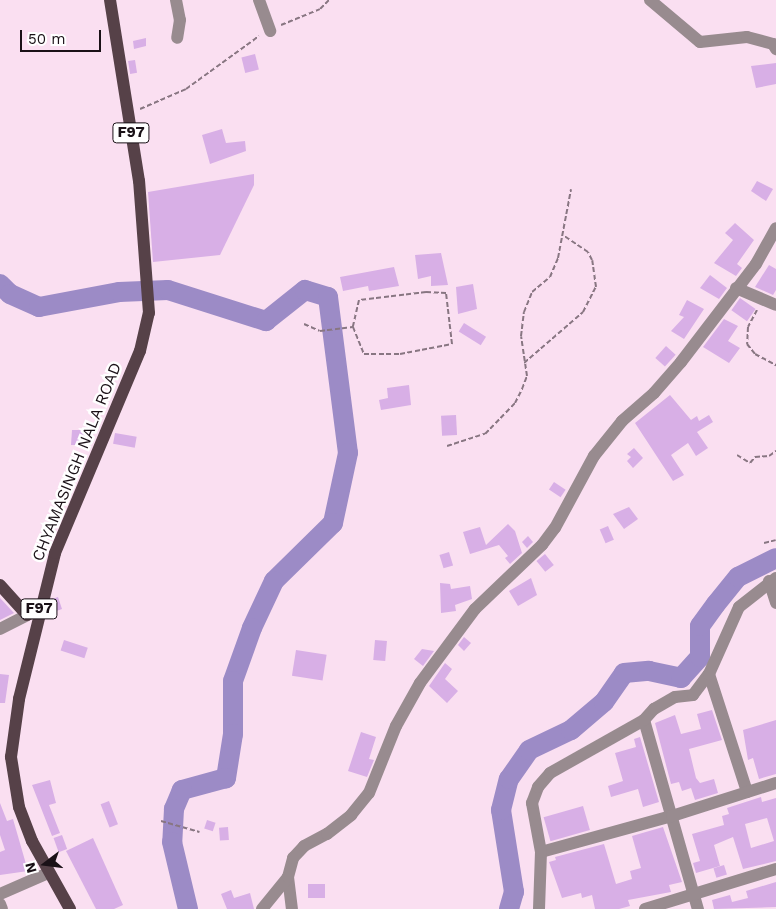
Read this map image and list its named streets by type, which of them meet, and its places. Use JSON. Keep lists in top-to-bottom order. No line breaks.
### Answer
{"streets":{"main road":["F97","CHYAMASINGH NALA ROAD"]},"crossings":[["F97","CHYAMASINGH NALA ROAD"]],"scale_bar":"50 m","north":"left"}
